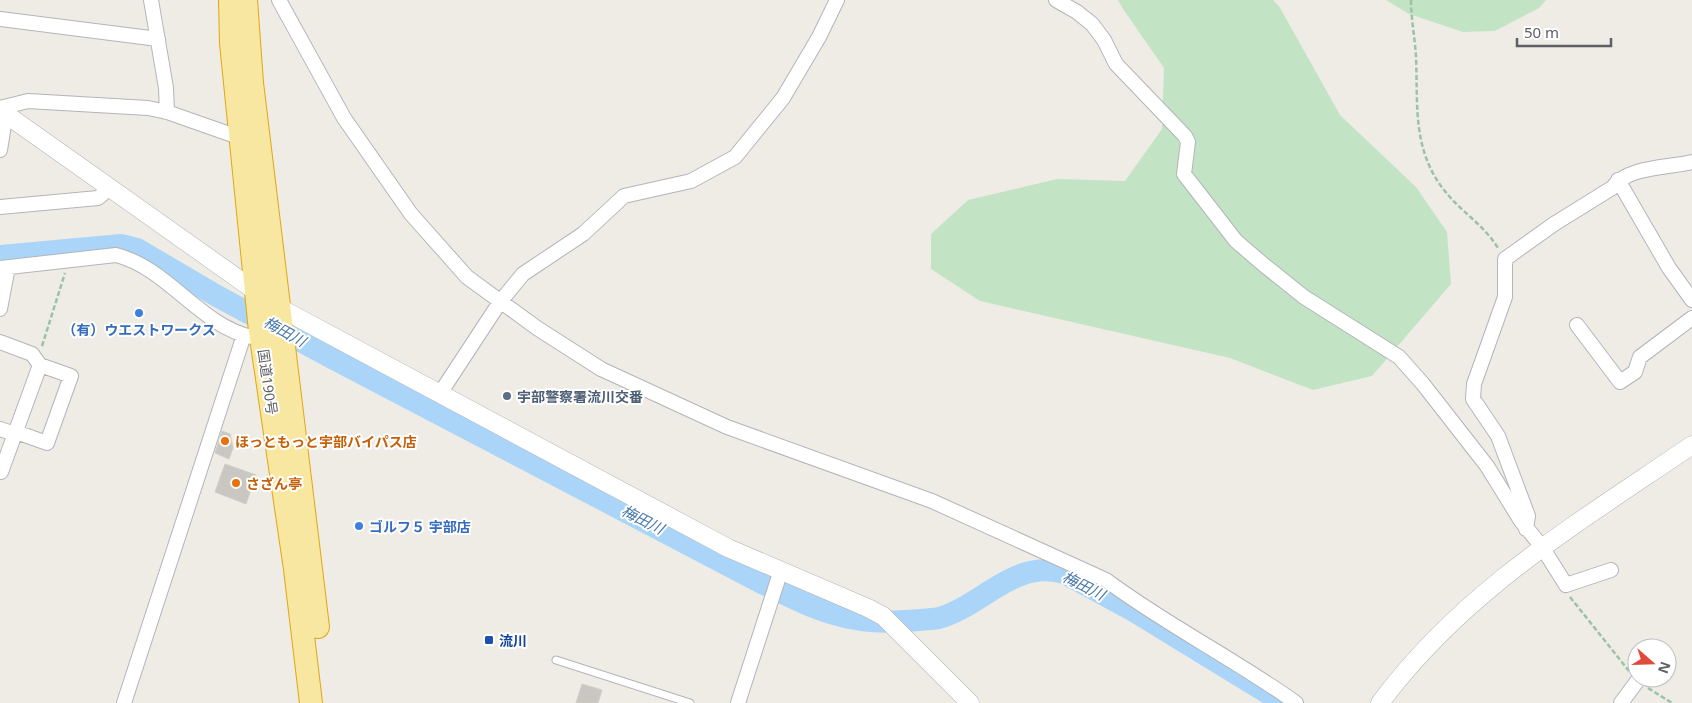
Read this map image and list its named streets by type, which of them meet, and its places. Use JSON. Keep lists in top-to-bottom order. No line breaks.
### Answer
{"streets":{"highway":["国道190号"]},"water":["梅田川"],"places":{"other":["（有）ウエストワークス","宇部警察署流川交番","ほっともっと宇部バイパス店","さざん亭","ゴルフ５ 宇部店"],"transit":["流川"]},"scale_bar":"50 m","north":"right"}
